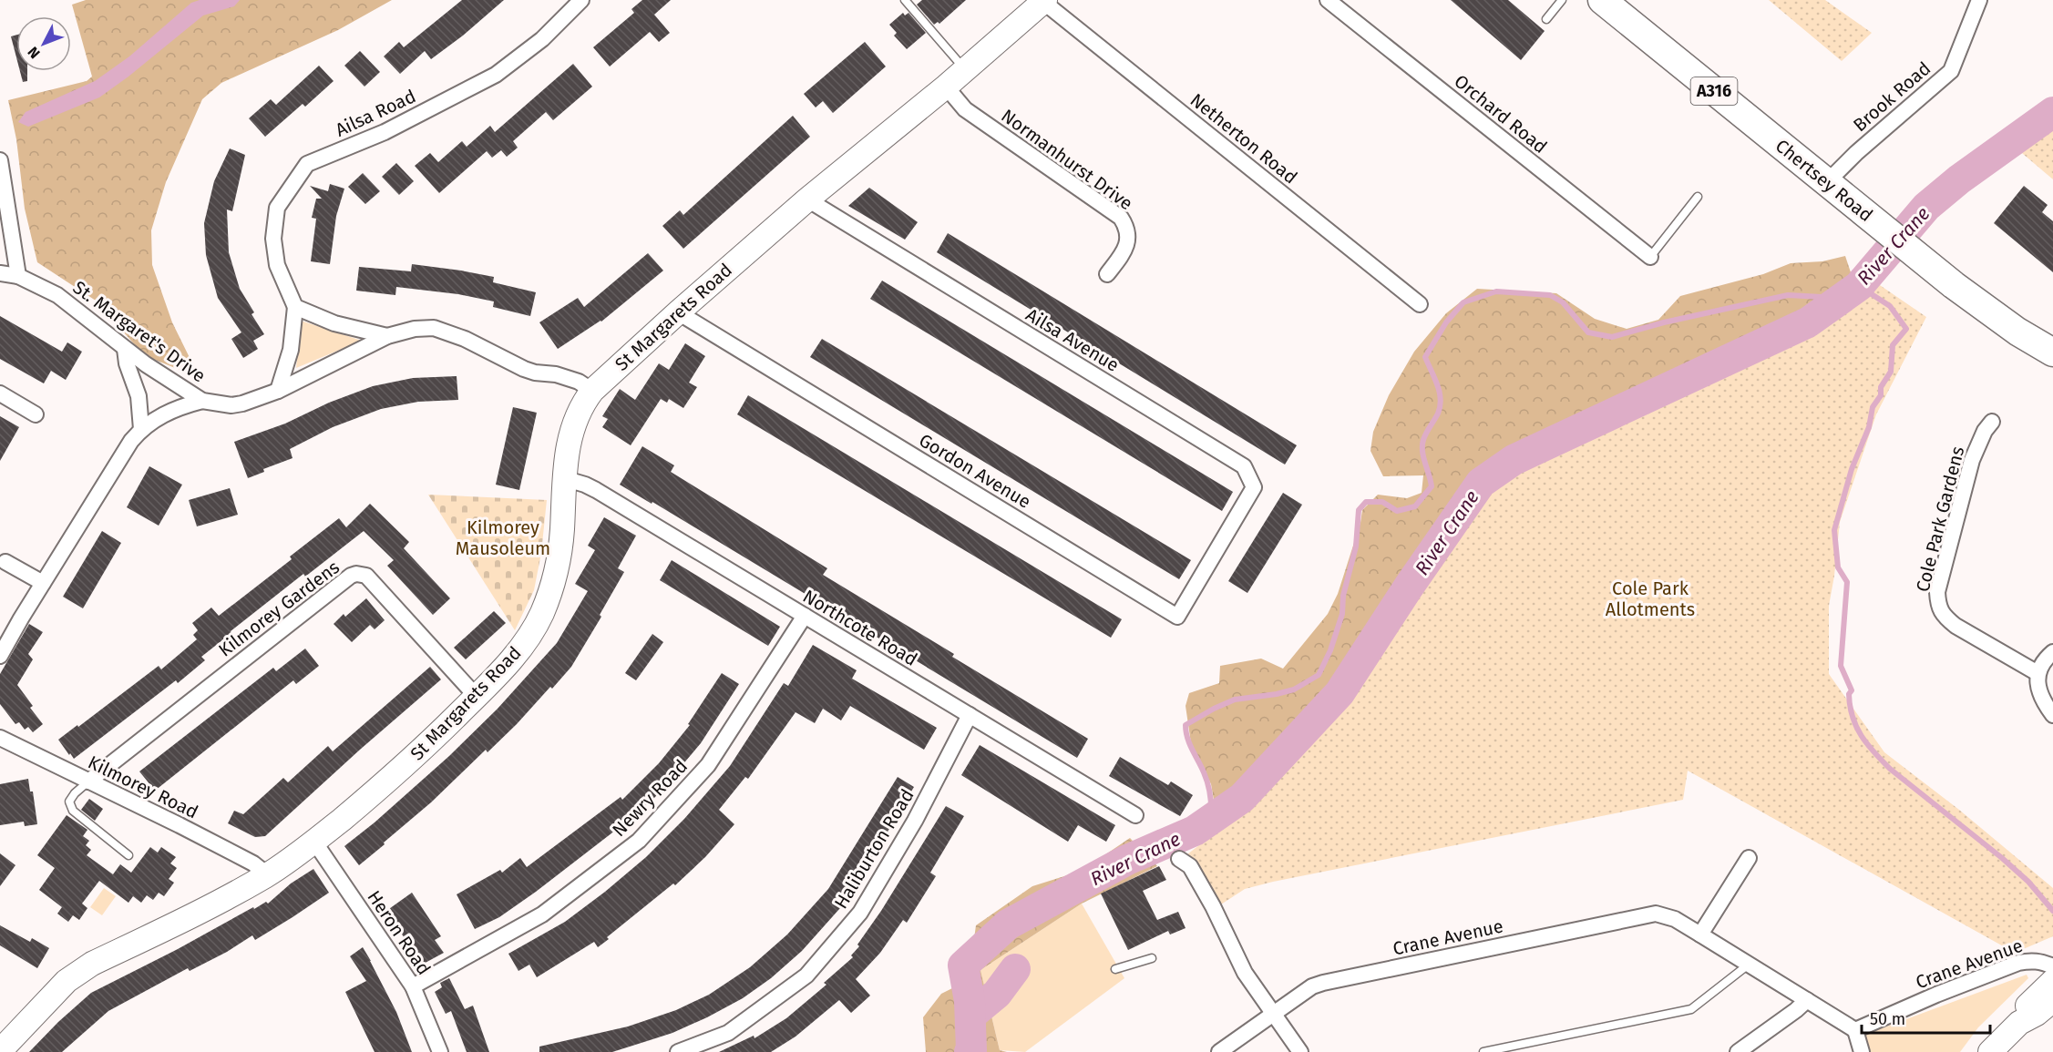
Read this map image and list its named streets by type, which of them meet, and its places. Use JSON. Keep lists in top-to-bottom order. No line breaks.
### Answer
{"streets":{"highway":["A316","Chertsey Road"],"main road":["St Margarets Road"],"street":["Brook Road","Ailsa Road","Orchard Road","Netherton Road","Normanhurst Drive","St. Margaret's Drive","Ailsa Avenue","Gordon Avenue","Cole Park Gardens","Kilmorey Gardens","Northcote Road","Kilmorey Road","Newry Road","Haliburton Road","Heron Road","Crane Avenue"]},"crossings":[["Brook Road","Chertsey Road"],["Ailsa Road","St. Margaret's Drive"],["Netherton Road","St Margarets Road"],["Normanhurst Drive","St Margarets Road"],["St Margarets Road","St. Margaret's Drive"],["St Margarets Road","Ailsa Avenue"],["St Margarets Road","Gordon Avenue"],["St Margarets Road","Kilmorey Gardens"],["St Margarets Road","Northcote Road"],["St Margarets Road","Kilmorey Road"],["St Margarets Road","Heron Road"],["Ailsa Avenue","Gordon Avenue"],["Kilmorey Gardens","Kilmorey Road"],["Northcote Road","Newry Road"],["Northcote Road","Haliburton Road"],["Newry Road","Heron Road"]],"water":["River Crane"],"parks":["Kilmorey Mausoleum","Cole Park Allotments"],"scale_bar":"50 m","north":"bottom left"}
